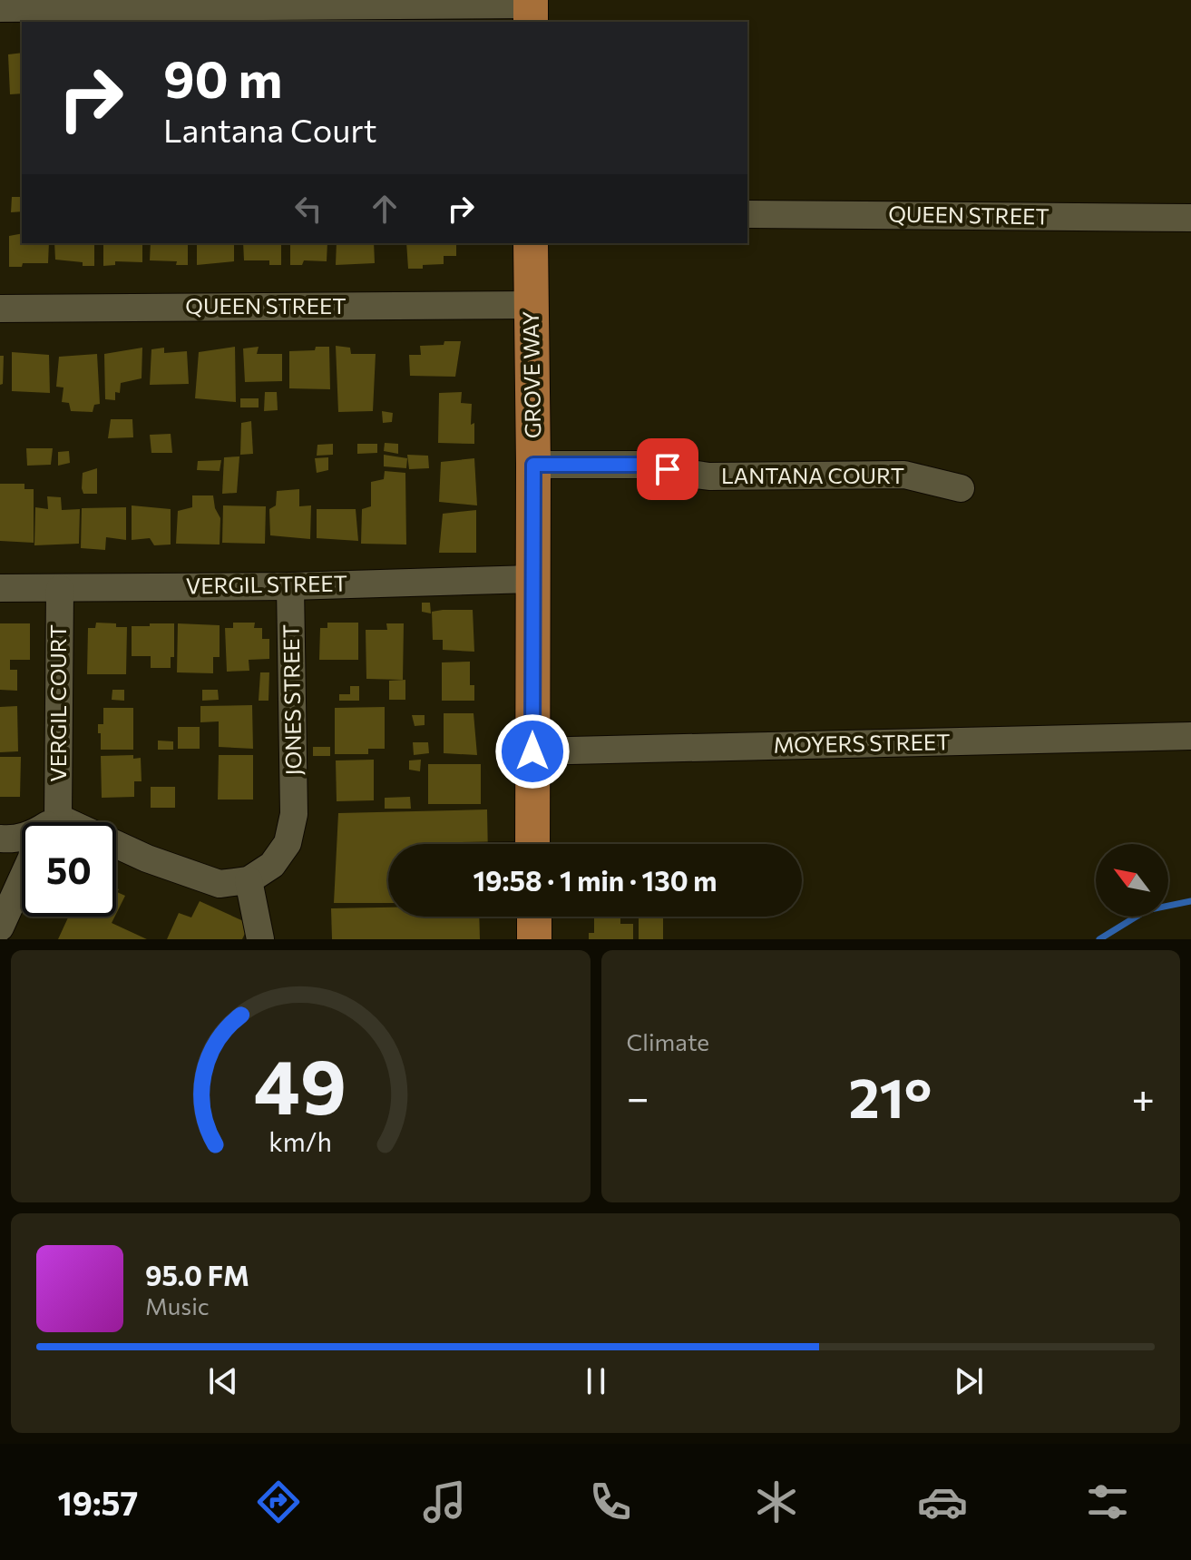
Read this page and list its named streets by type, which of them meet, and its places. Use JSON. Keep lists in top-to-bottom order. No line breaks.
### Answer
{"streets":{"main road":["GROVE WAY"],"street":["QUEEN STREET","LANTANA COURT","VERGIL STREET","JONES STREET","VERGIL COURT","MOYERS STREET"]},"crossings":[["QUEEN STREET","GROVE WAY"],["GROVE WAY","LANTANA COURT"],["GROVE WAY","VERGIL STREET"],["GROVE WAY","MOYERS STREET"],["VERGIL STREET","JONES STREET"],["VERGIL STREET","VERGIL COURT"]],"north":"top left","page":{"turn":["90 m","Lantana Court"],"limit":"50","trip":"19:58 · 1 min · 130 m","tile":"Climate","heat":["−","21°","+"],"song":["95.0 FM","Music"],"tabs":"19:57","gauge":["49","km/h"]}}
